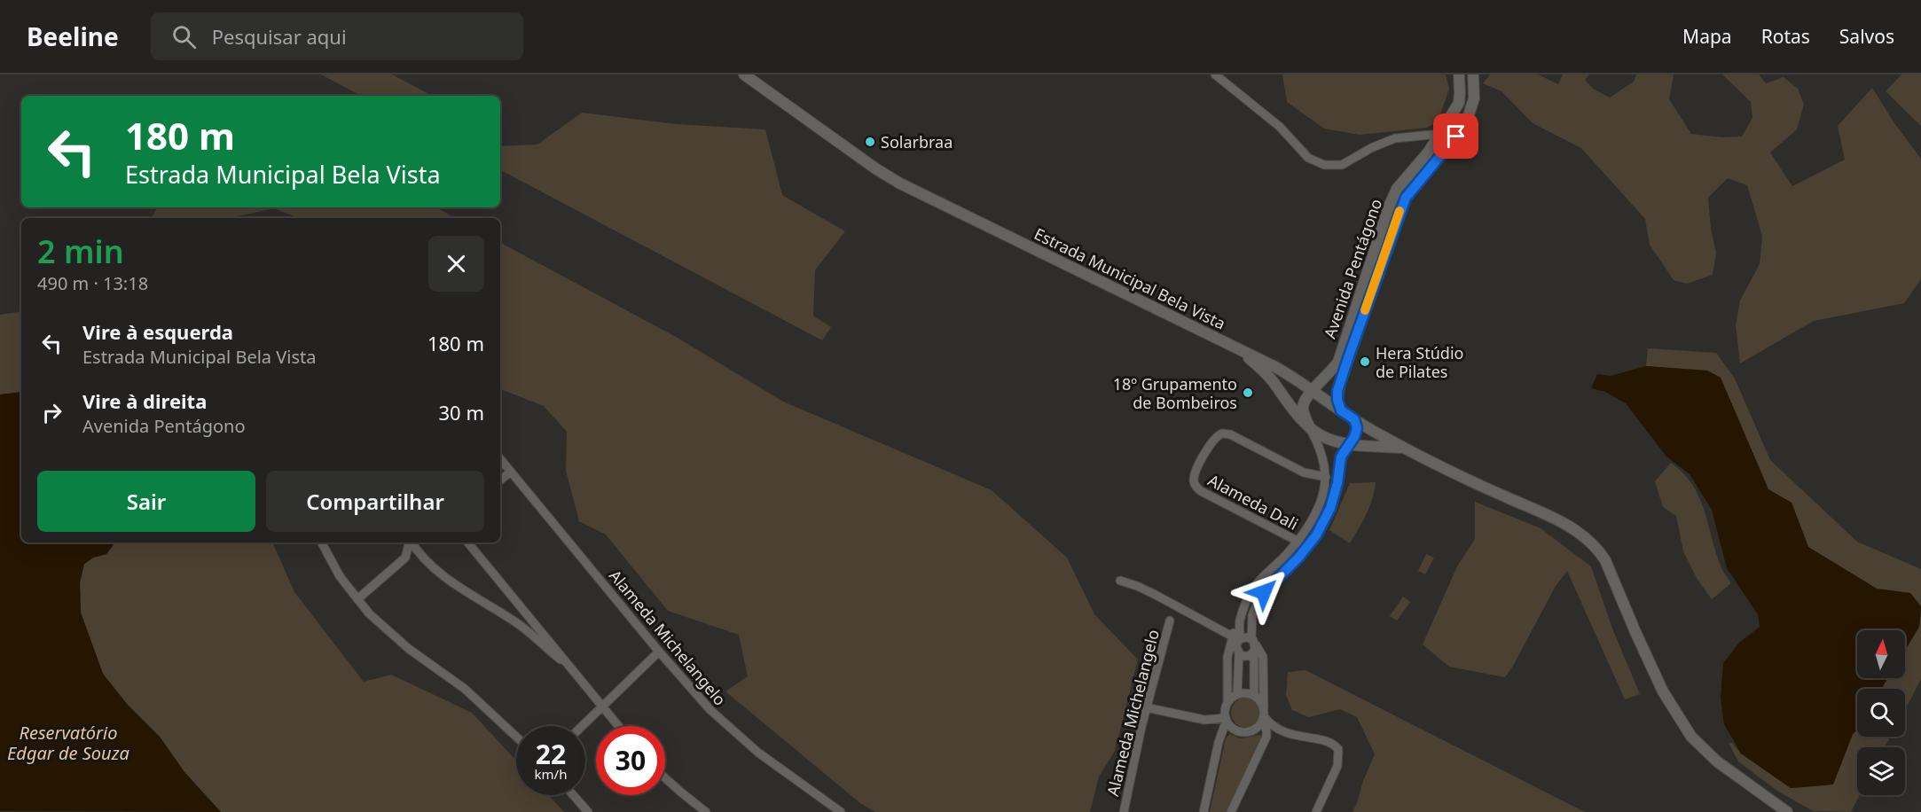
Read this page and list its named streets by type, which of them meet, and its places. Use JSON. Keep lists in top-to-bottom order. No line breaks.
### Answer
{"streets":{"main road":["Avenida Pentágono","Estrada Municipal Bela Vista"],"street":["Alameda Dali","Alameda Michelangelo"]},"crossings":[["Avenida Pentágono","Estrada Municipal Bela Vista"]],"water":["Reservatório Edgar de Souza"],"places":["Solarbraa","Hera Stúdio de Pilates","18º Grupamento de Bombeiros"],"north":"top","page":{"header":"Beeline","search":"Pesquisar aqui","nav":["Mapa","Rotas","Salvos"],"turn":["180 m","Estrada Municipal Bela Vista"],"heading":["2 min","490 m · 13:18"],"list":[{"name":"Vire à esquerda","note":"Estrada Municipal Bela Vista","value":"180 m"},{"name":"Vire à direita","note":"Avenida Pentágono","value":"30 m"}],"buttons":["Sair","Compartilhar"],"speed":"22 km/h","limit":"30"}}
